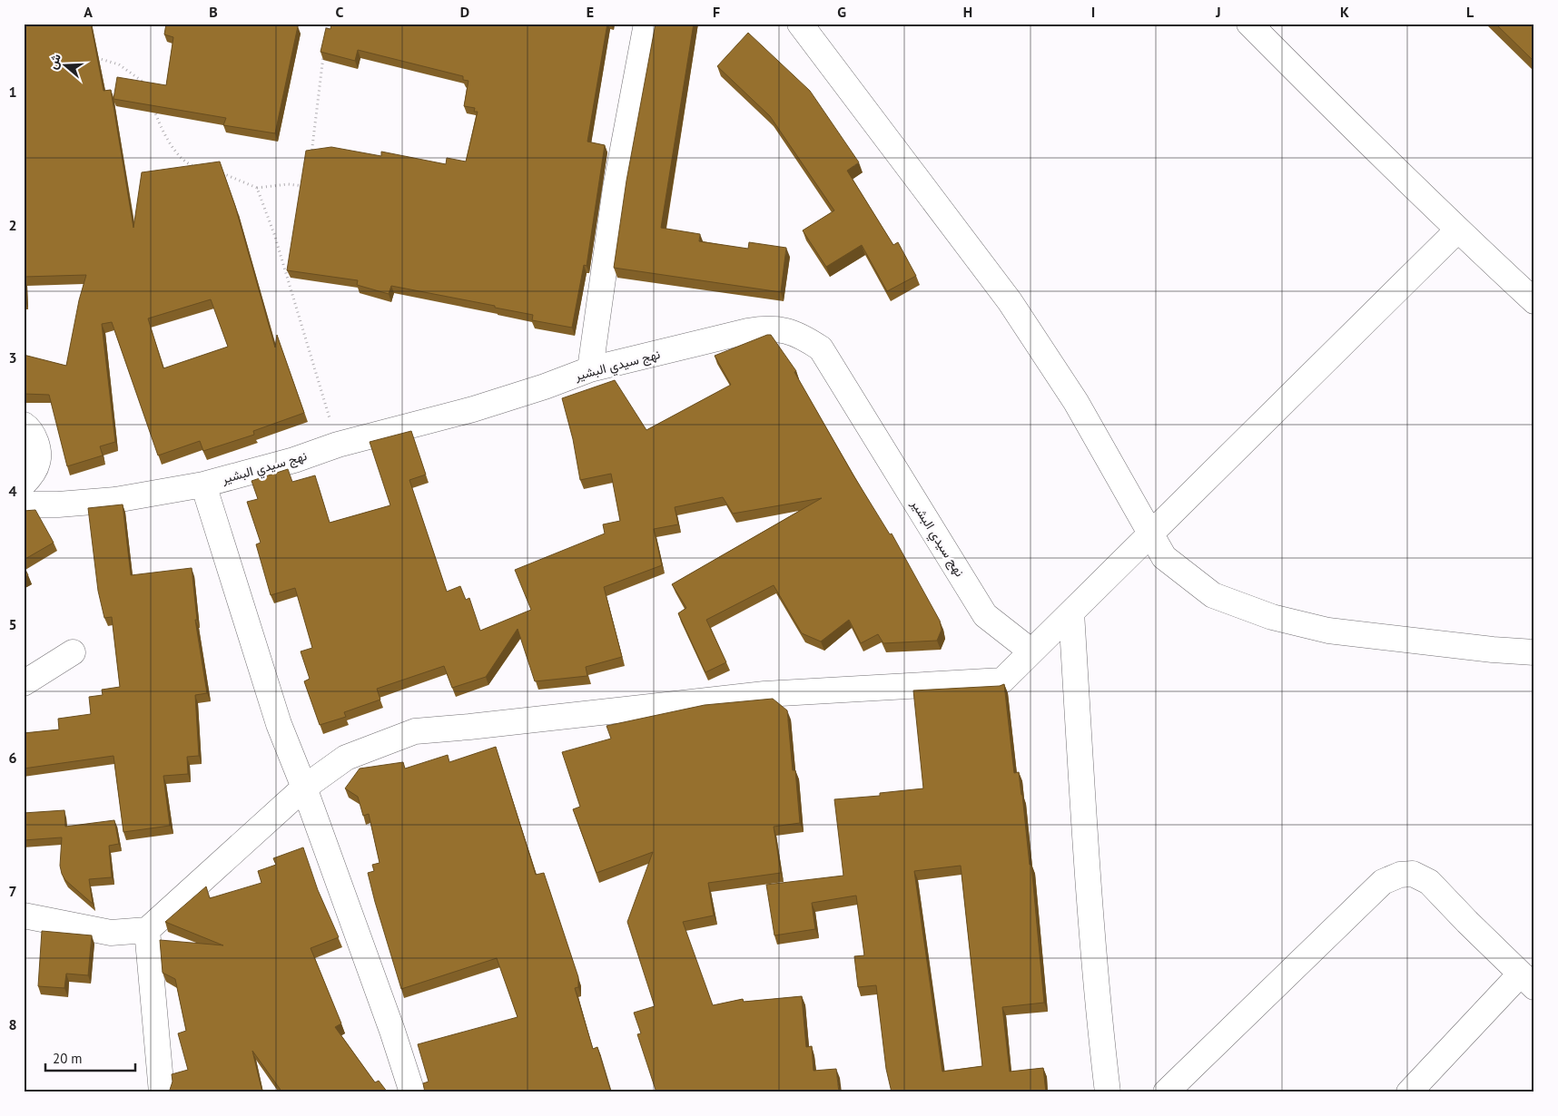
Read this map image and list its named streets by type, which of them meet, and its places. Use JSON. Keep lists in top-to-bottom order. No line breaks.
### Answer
{"streets":{"street":["نهج سيدي البشير"]},"scale_bar":"20 m","north":"left","grid":{"columns":["A","B","C","D","E","F","G","H","I","J","K","L"],"rows":["1","2","3","4","5","6","7","8"]}}
